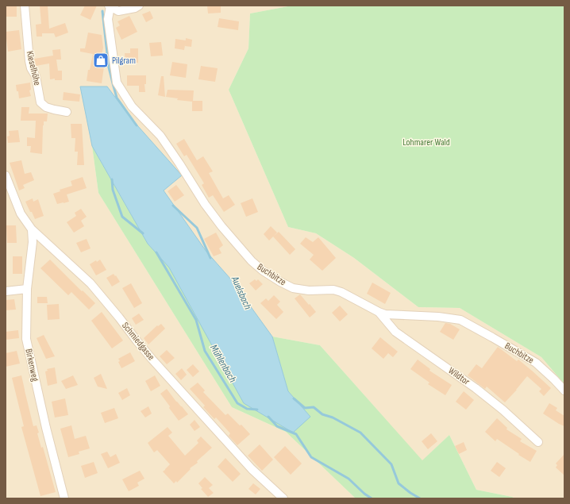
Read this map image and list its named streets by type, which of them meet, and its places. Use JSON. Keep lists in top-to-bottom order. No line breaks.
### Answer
{"streets":{"street":["Kieselhöhe","Buchbitze","Schmiedgasse","Birkenweg","Wildtor"]},"crossings":[["Buchbitze","Wildtor"],["Schmiedgasse","Birkenweg"]],"water":["Auelsbach","Mühlenbach"],"parks":["Lohmarer Wald"],"places":{"shop":["Pilgram"]}}
